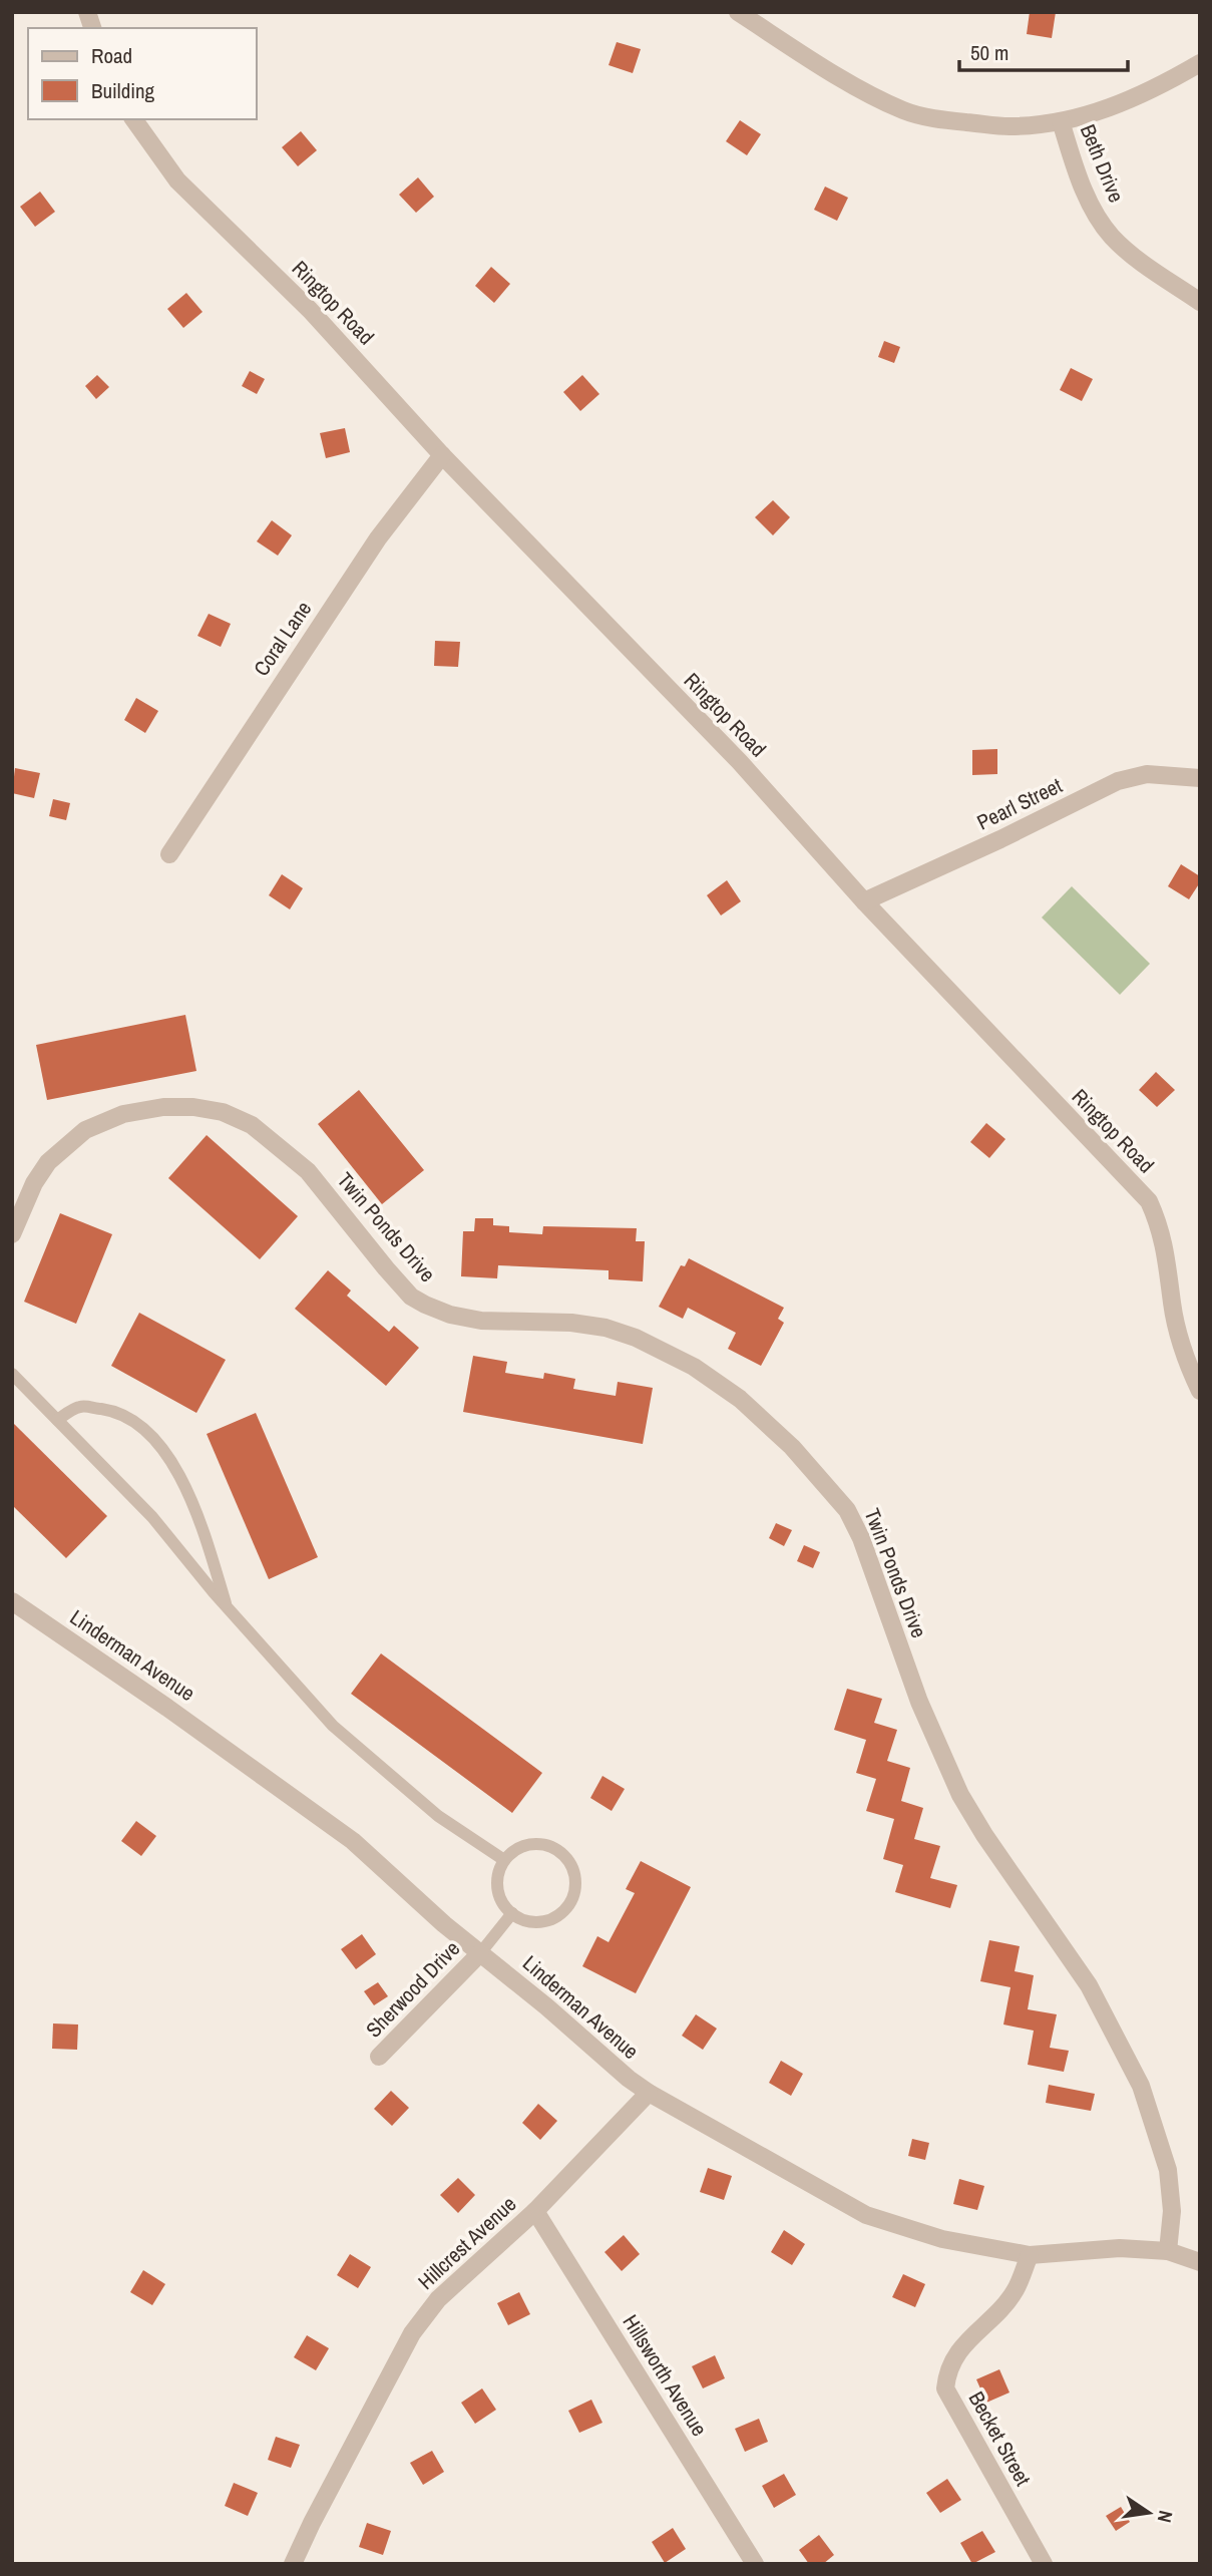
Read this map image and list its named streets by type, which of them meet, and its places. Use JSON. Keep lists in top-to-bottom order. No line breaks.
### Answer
{"streets":{"street":["Beth Drive","Ringtop Road","Coral Lane","Pearl Street","Twin Ponds Drive","Linderman Avenue","Sherwood Drive","Hillcrest Avenue","Hillsworth Avenue","Becket Street"]},"crossings":[["Ringtop Road","Coral Lane"],["Ringtop Road","Pearl Street"],["Twin Ponds Drive","Linderman Avenue"],["Linderman Avenue","Sherwood Drive"],["Linderman Avenue","Hillcrest Avenue"],["Linderman Avenue","Becket Street"],["Hillcrest Avenue","Hillsworth Avenue"]],"legend":["Road","Building"],"scale_bar":"50 m","north":"right"}
